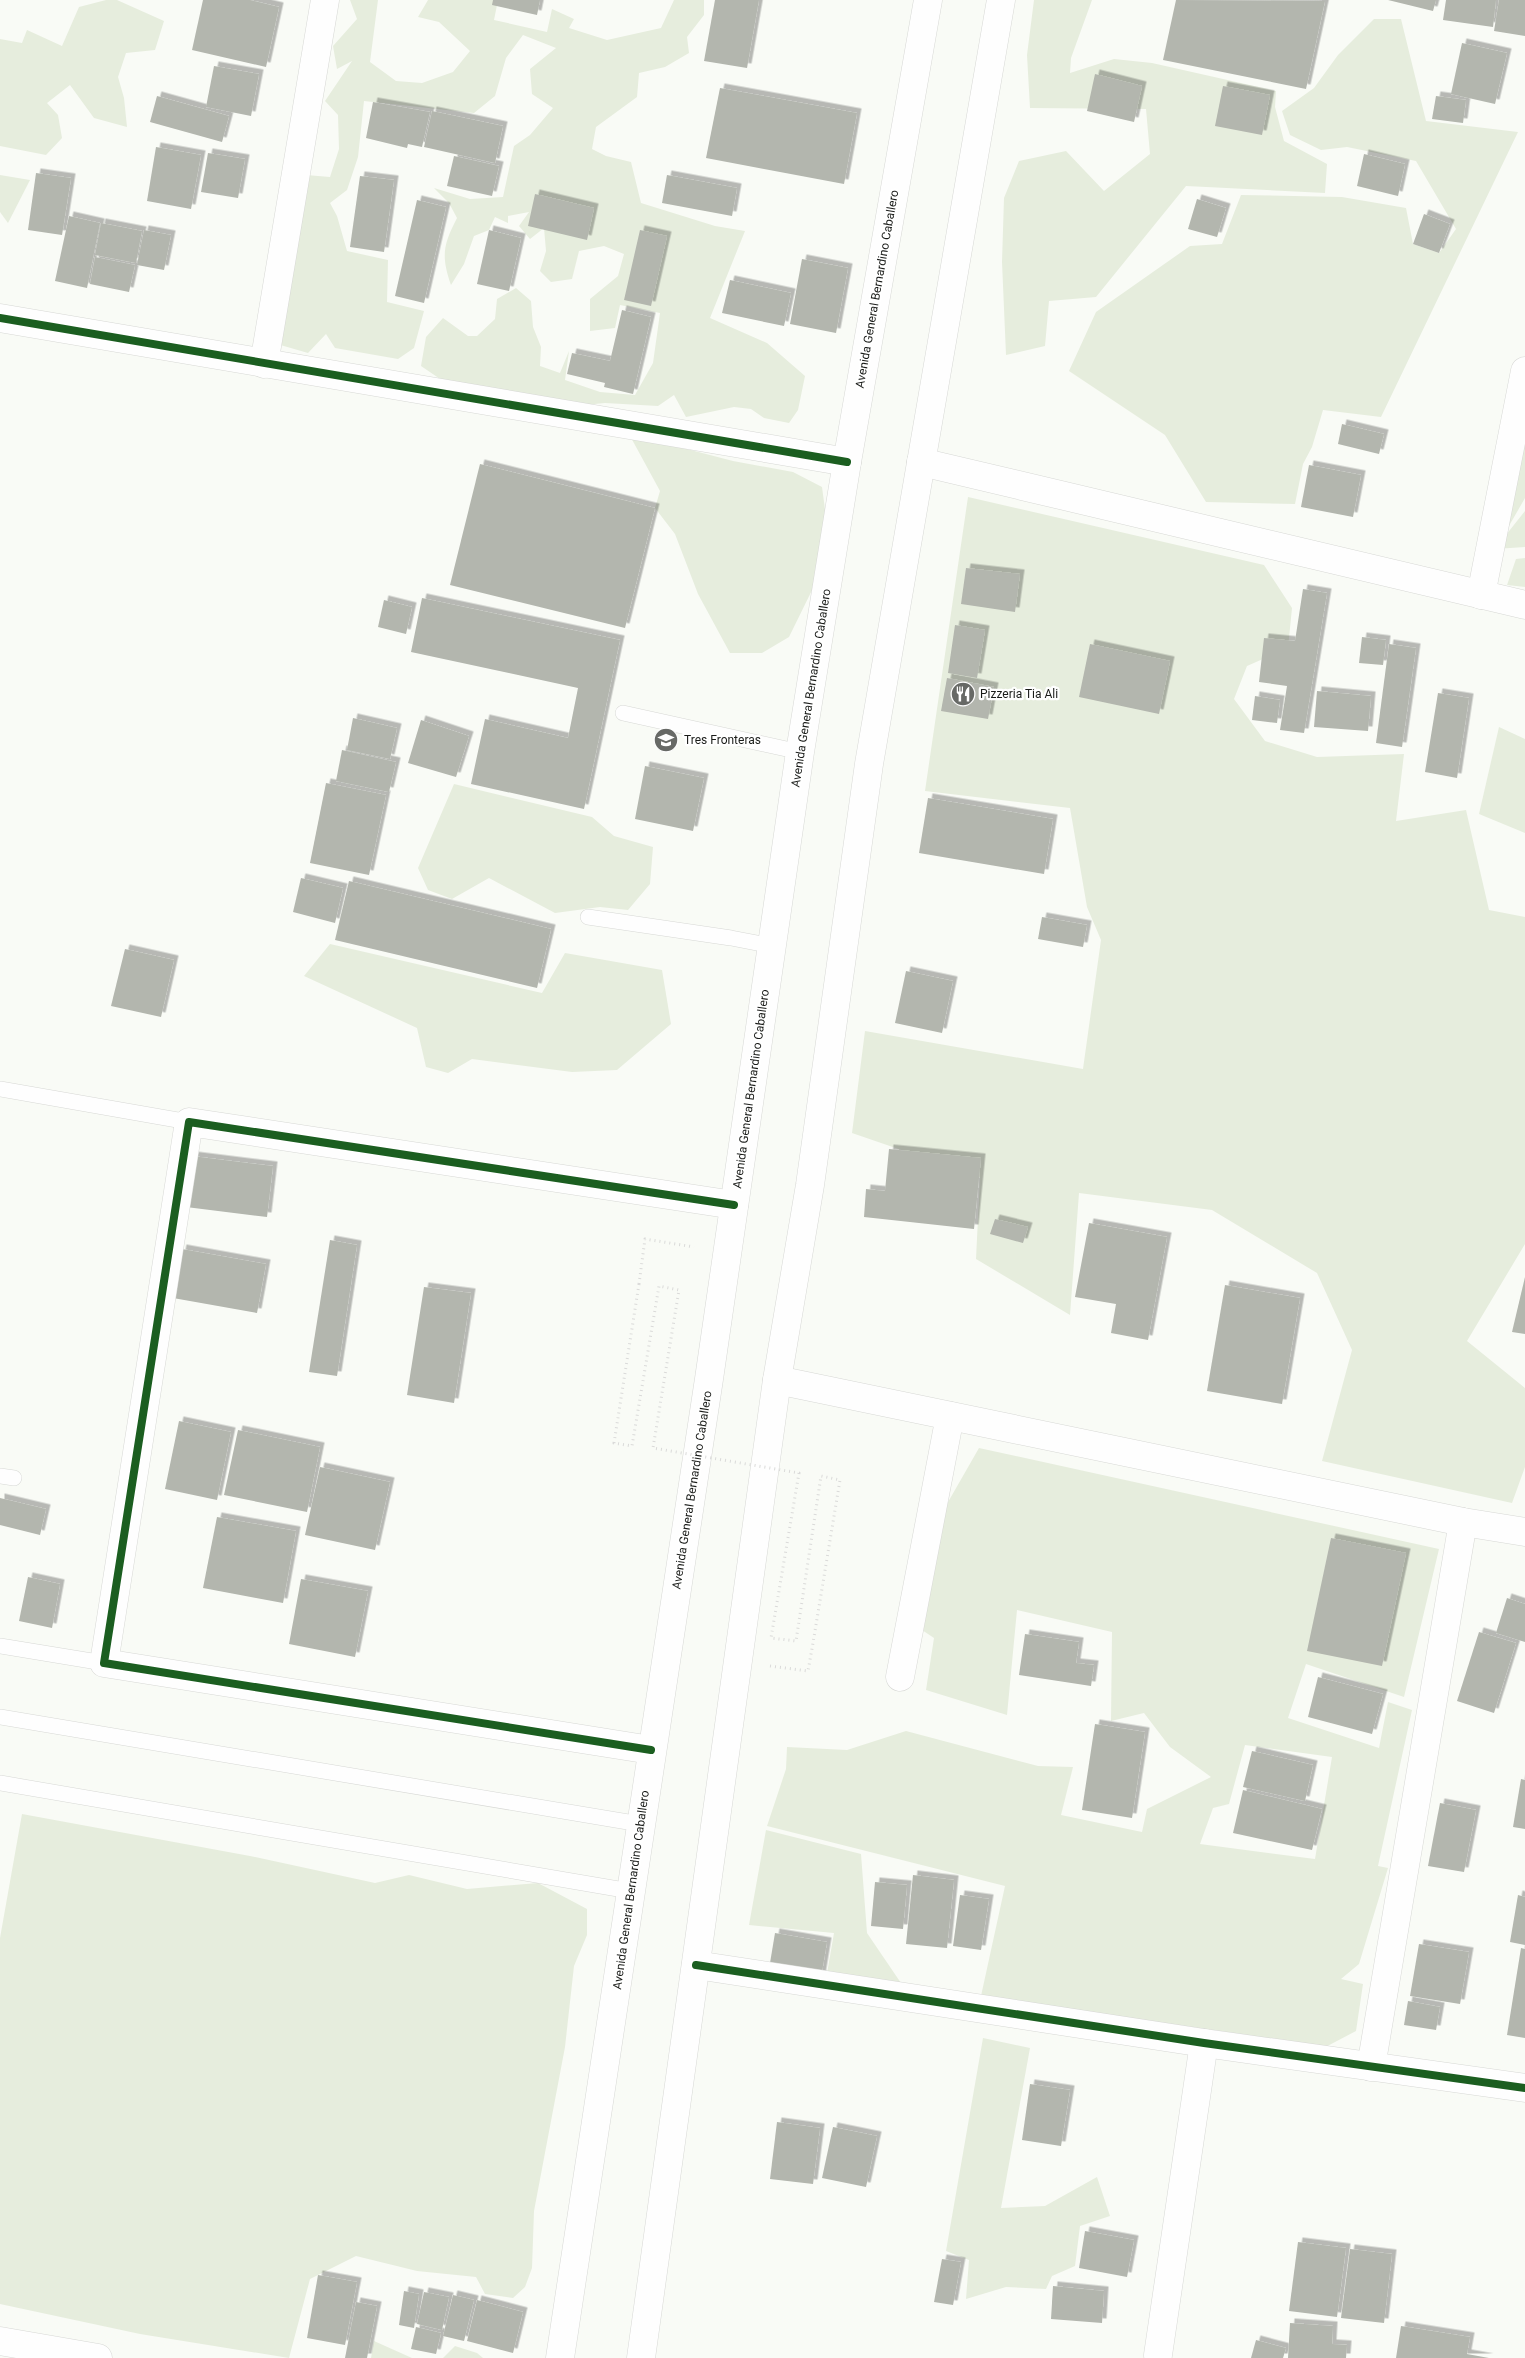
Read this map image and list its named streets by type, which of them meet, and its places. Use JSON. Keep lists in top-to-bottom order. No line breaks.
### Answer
{"streets":{"street":["Avenida General Bernardino Caballero"]},"places":{"restaurant":["Pizzeria Tia Ali"],"school or university":["Tres Fronteras"]}}
